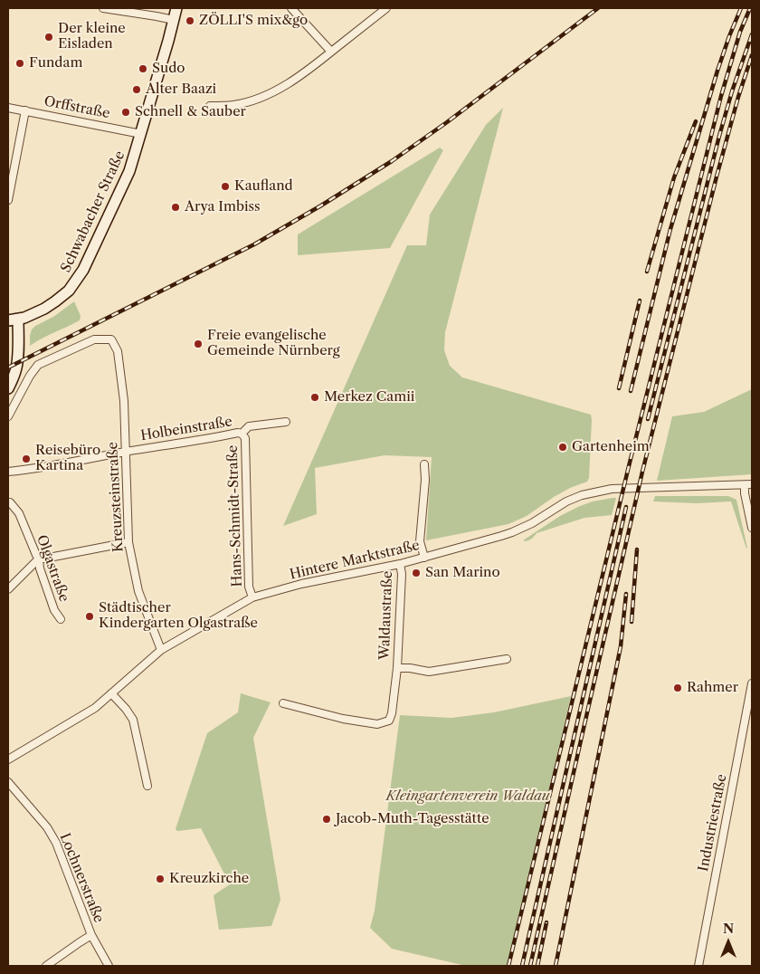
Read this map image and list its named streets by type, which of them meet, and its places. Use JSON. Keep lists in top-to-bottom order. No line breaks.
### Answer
{"streets":{"main road":["Schwabacher Straße"],"street":["Orffstraße","Holbeinstraße","Kreuzsteinstraße","Hans-Schmidt-Straße","Hintere Marktstraße","Olgastraße","Waldaustraße","Industriestraße","Lochnerstraße"]},"crossings":[["Orffstraße","Schwabacher Straße"],["Holbeinstraße","Kreuzsteinstraße"],["Holbeinstraße","Hans-Schmidt-Straße"],["Kreuzsteinstraße","Hintere Marktstraße"],["Hans-Schmidt-Straße","Hintere Marktstraße"],["Hintere Marktstraße","Waldaustraße"]],"parks":["Kleingartenverein Waldau"],"places":["ZÖLLI'S mix&go","Der kleine Eisladen","Fundam","Sudo","Alter Baazi","Schnell & Sauber","Kaufland","Arya Imbiss","Freie evangelische Gemeinde Nürnberg","Merkez Camii","Gartenheim","Reisebüro Kartina","San Marino","Städtischer Kindergarten Olgastraße","Rahmer","Jacob-Muth-Tagesstätte","Kreuzkirche"],"north":"top"}
